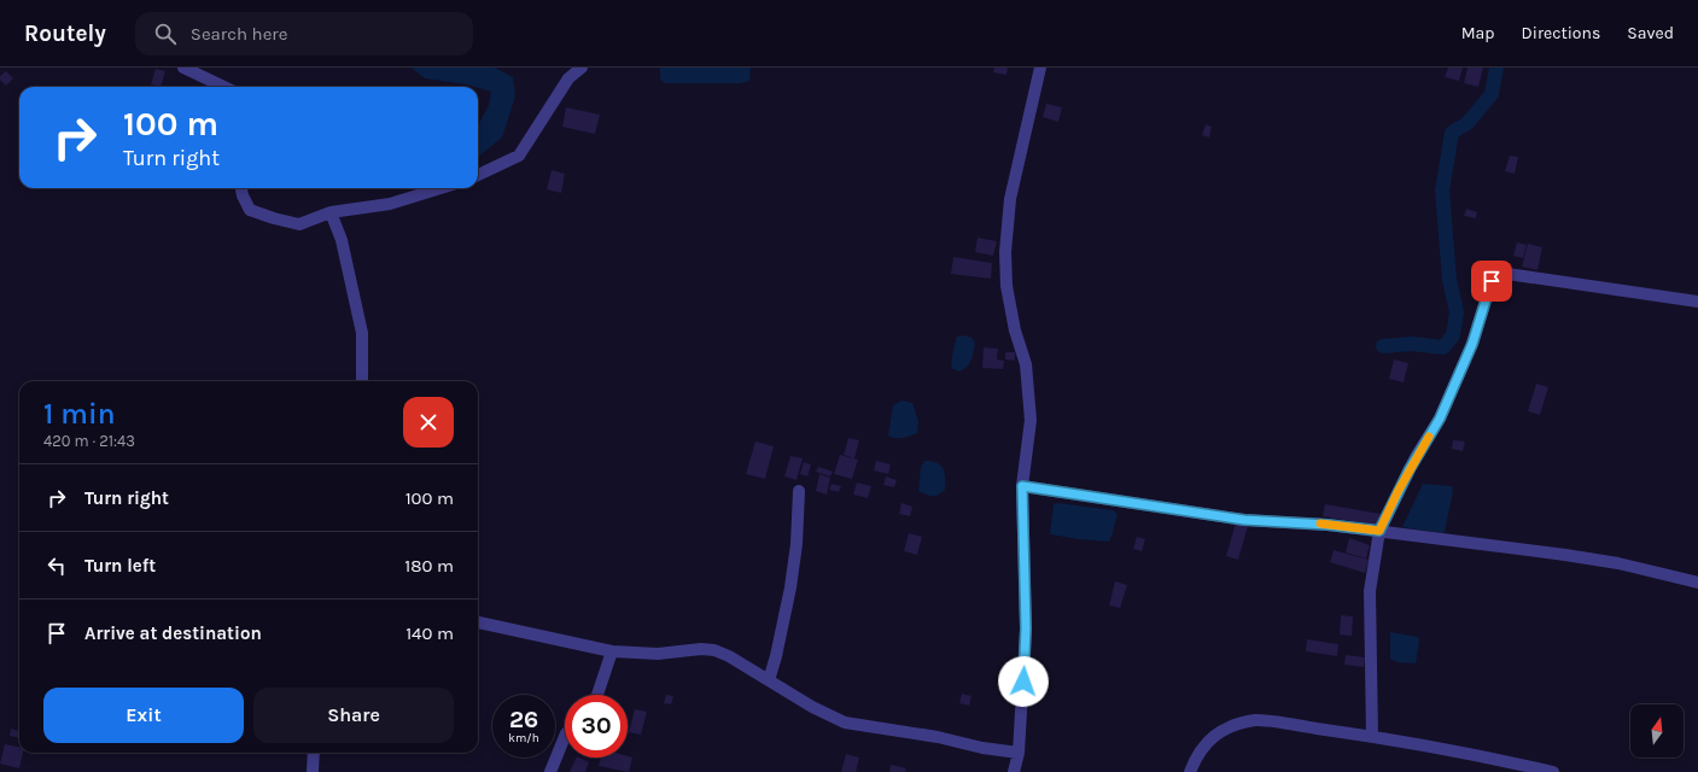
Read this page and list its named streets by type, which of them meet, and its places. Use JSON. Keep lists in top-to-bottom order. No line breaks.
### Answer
{"north":"top","page":{"header":"Routely","search":"Search here","nav":["Map","Directions","Saved"],"turn":["100 m","Turn right"],"heading":["1 min","420 m · 21:43"],"list":[{"name":"Turn right","value":"100 m"},{"name":"Turn left","value":"180 m"},{"name":"Arrive at destination","value":"140 m"}],"buttons":["Exit","Share"],"speed":"26 km/h","limit":"30"}}
